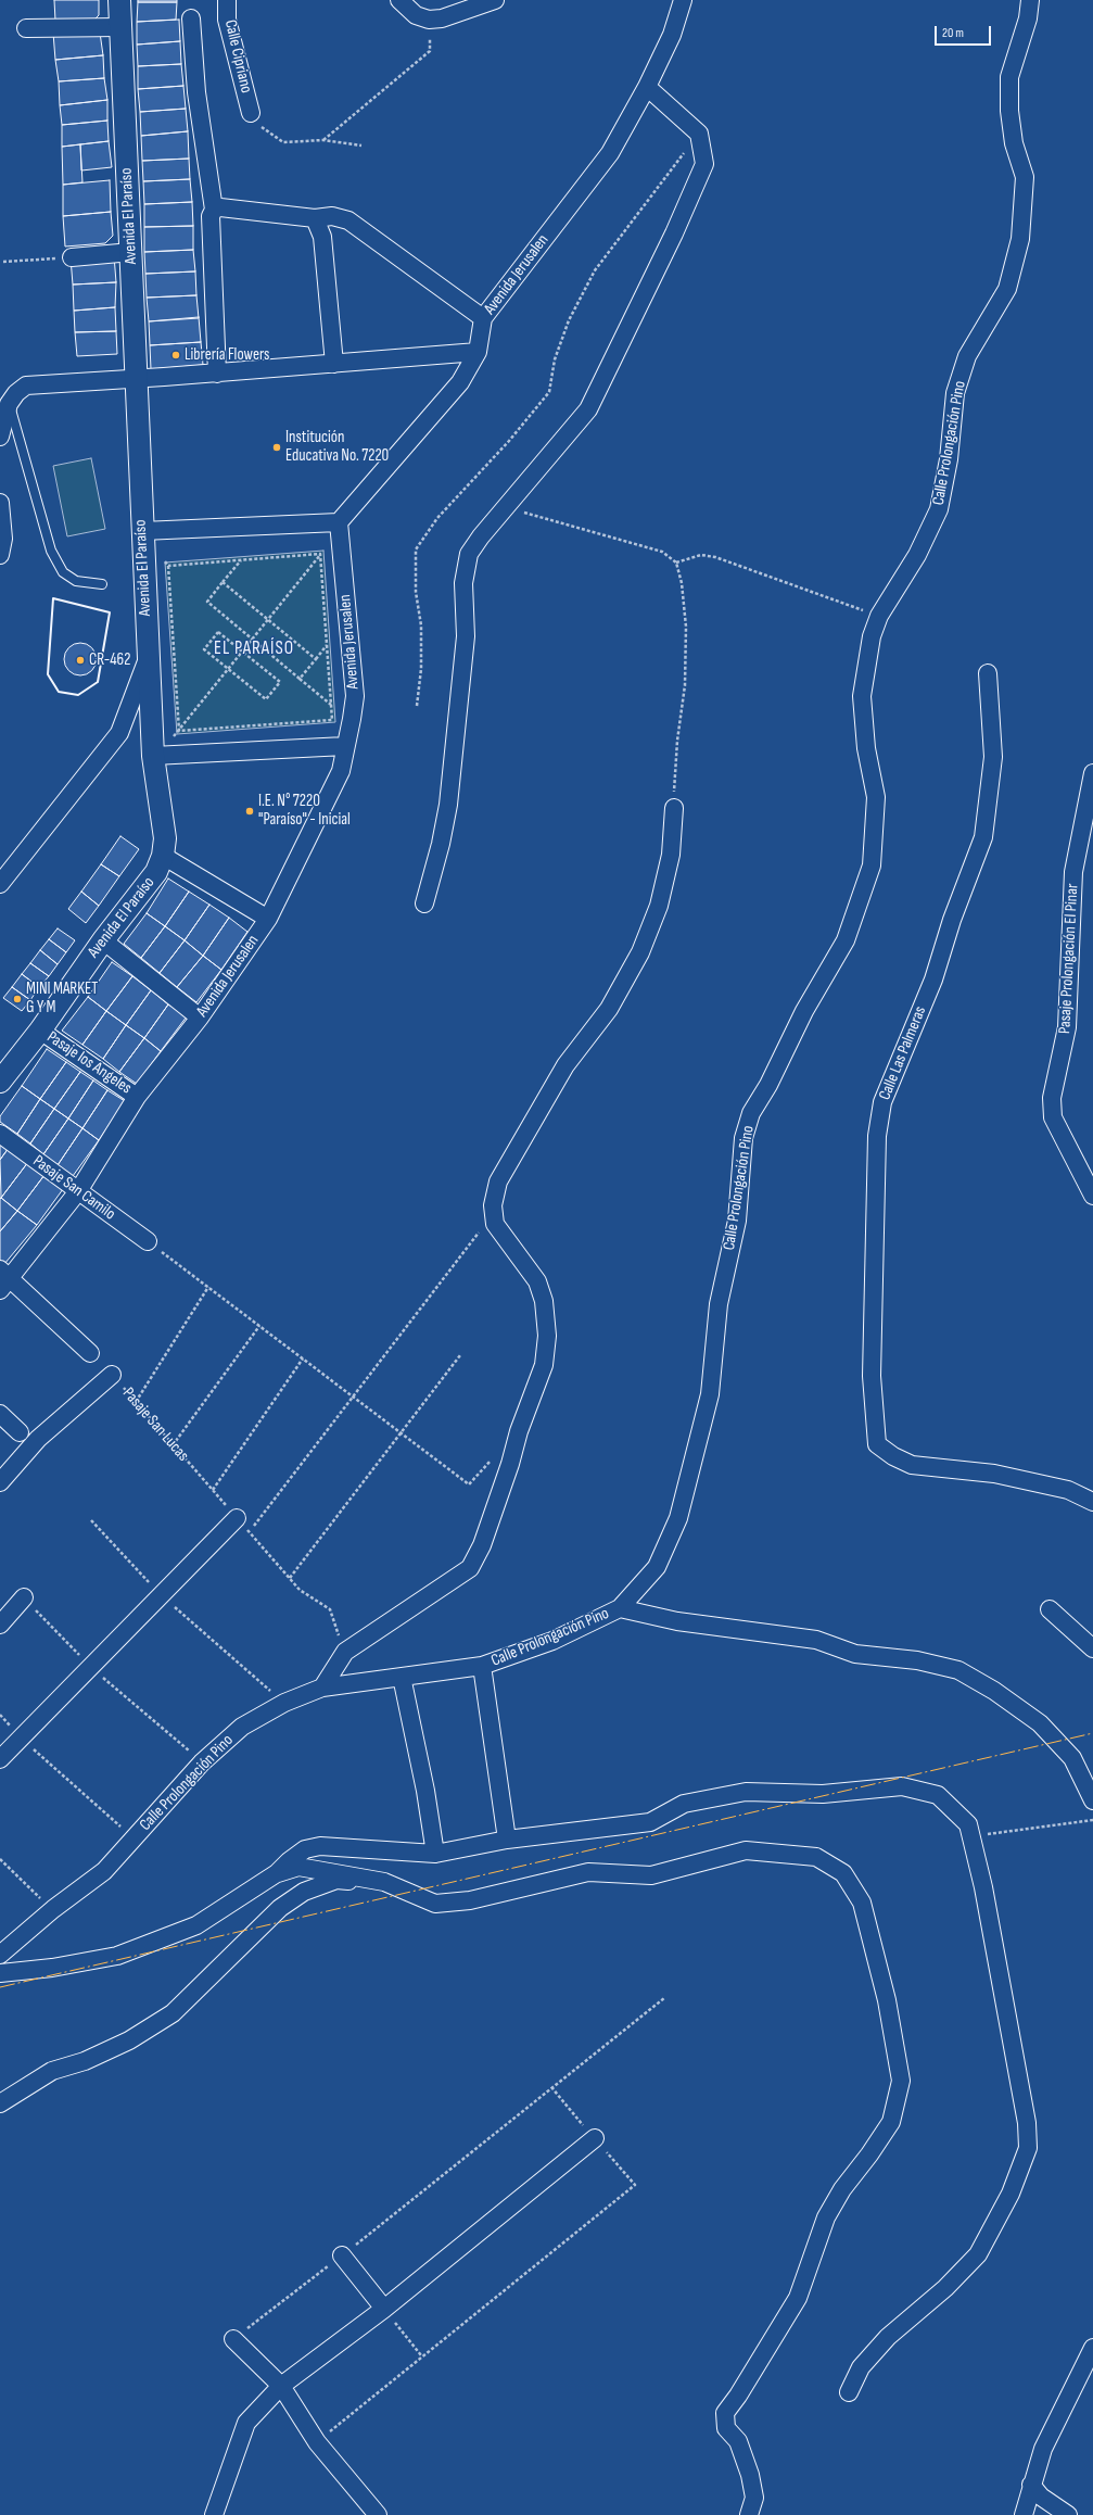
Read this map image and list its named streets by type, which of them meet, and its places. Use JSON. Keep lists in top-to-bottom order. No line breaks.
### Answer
{"streets":{"street":["Calle Cipriano","Avenida El Paraíso","Avenida Jerusalen","Calle Prolongación Pino","Pasaje Prolongación El Pinar","Calle Las Palmeras","Pasaje los Angeles","Pasaje San Camilo"],"path":["Pasaje San Lucas"]},"crossings":[["Avenida El Paraíso","Pasaje los Angeles"],["Avenida Jerusalen","Pasaje los Angeles"],["Avenida Jerusalen","Pasaje San Camilo"]],"districts":["EL PARAÍSO"],"places":["Librería Flowers","Institución Educativa No. 7220","CR-462","I.E. N° 7220 \"Paraíso\" - Inicial","MINI MARKET G Y M"],"scale_bar":"20 m"}
